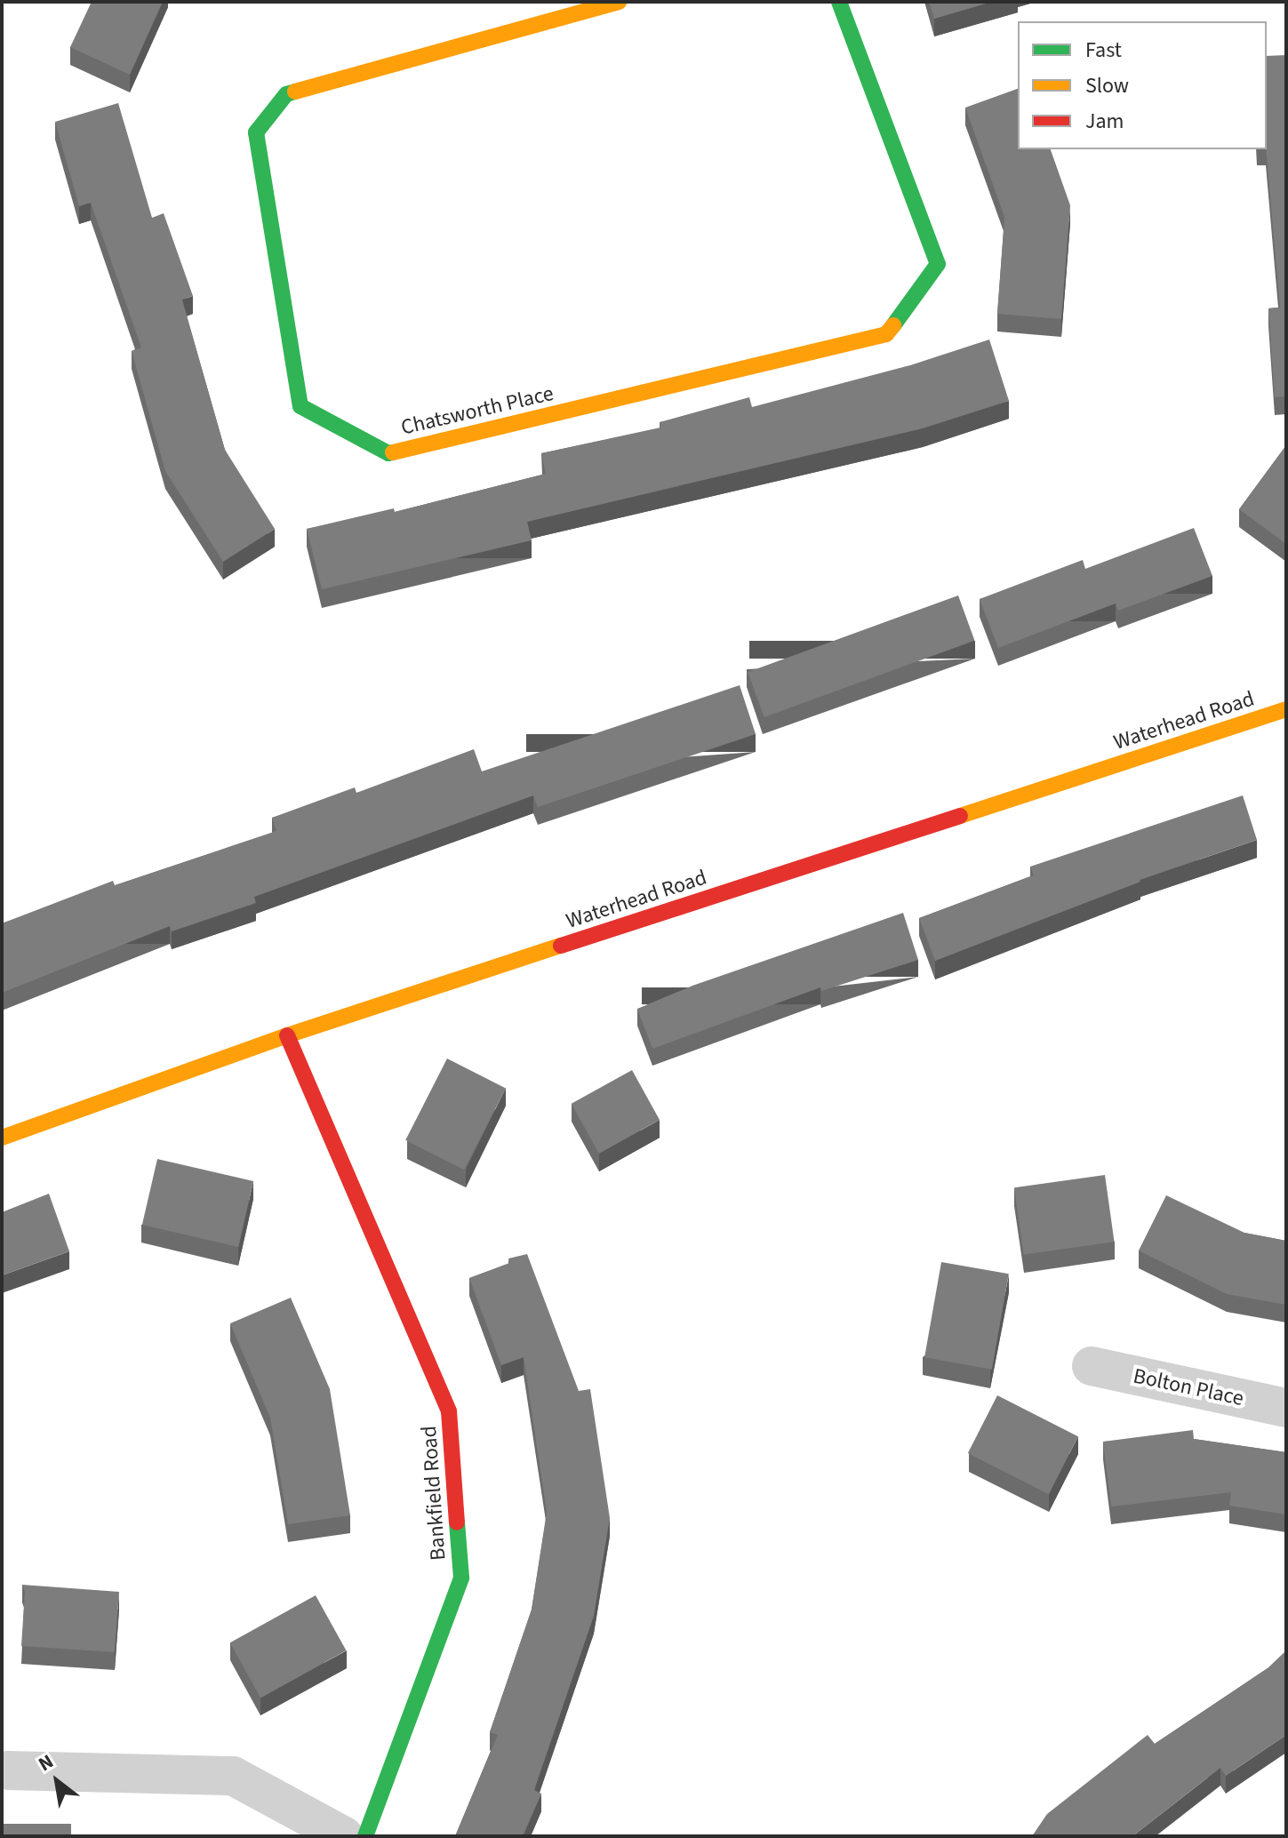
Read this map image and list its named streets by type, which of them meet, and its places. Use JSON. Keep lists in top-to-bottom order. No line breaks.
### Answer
{"streets":{"street":["Chatsworth Place","Waterhead Road","Bolton Place","Bankfield Road"]},"crossings":[["Waterhead Road","Bankfield Road"]],"legend":["Fast","Slow","Jam"],"north":"top left"}
